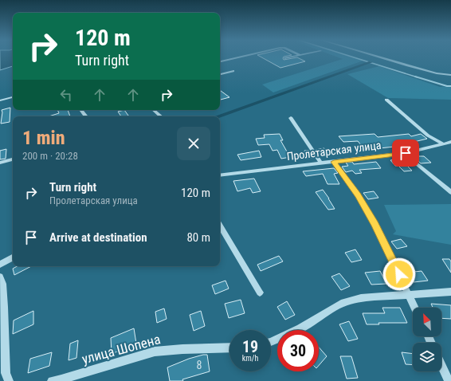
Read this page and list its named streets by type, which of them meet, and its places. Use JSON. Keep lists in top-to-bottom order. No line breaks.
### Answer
{"streets":{"street":["Пролетарская улица","улица Шопена"]},"house_numbers":["8"],"north":"top left","page":{"turn":["120 m","Turn right"],"heading":["1 min","200 m · 20:28"],"list":[{"name":"Turn right","note":"Пролетарская улица","value":"120 m"},{"name":"Arrive at destination","value":"80 m"}],"speed":"19 km/h","limit":"30"}}
